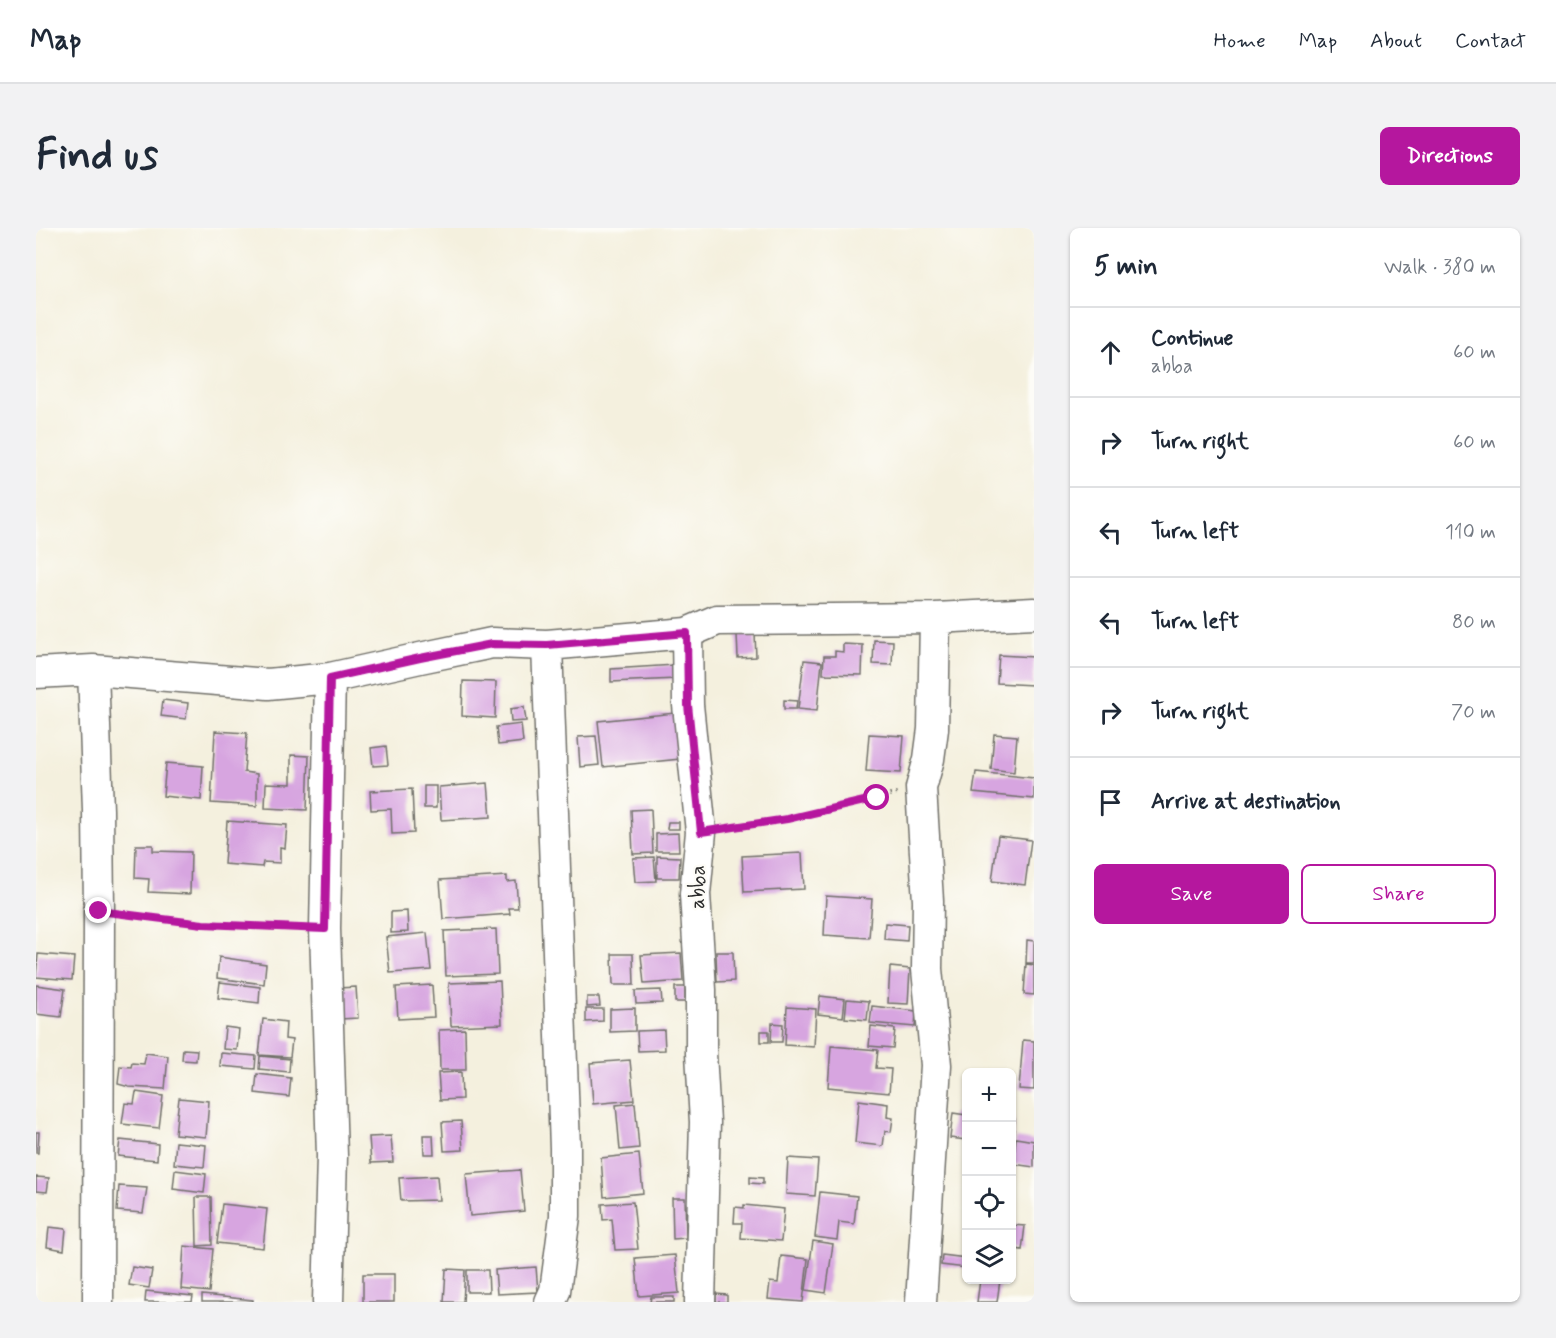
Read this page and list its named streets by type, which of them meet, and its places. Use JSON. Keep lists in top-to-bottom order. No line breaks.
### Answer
{"streets":{"street":["abba"]},"page":{"header":"Map","nav":["Home","Map","About","Contact"],"buttons":["Directions",["Save","Share"]],"title":"Find us","heading":["5 min","Walk · 380 m"],"list":[["Continue","abba","60 m"],["Turn right","60 m"],["Turn left","110 m"],["Turn left","80 m"],["Turn right","70 m"],"Arrive at destination"],"map_buttons":["+","−"]}}
